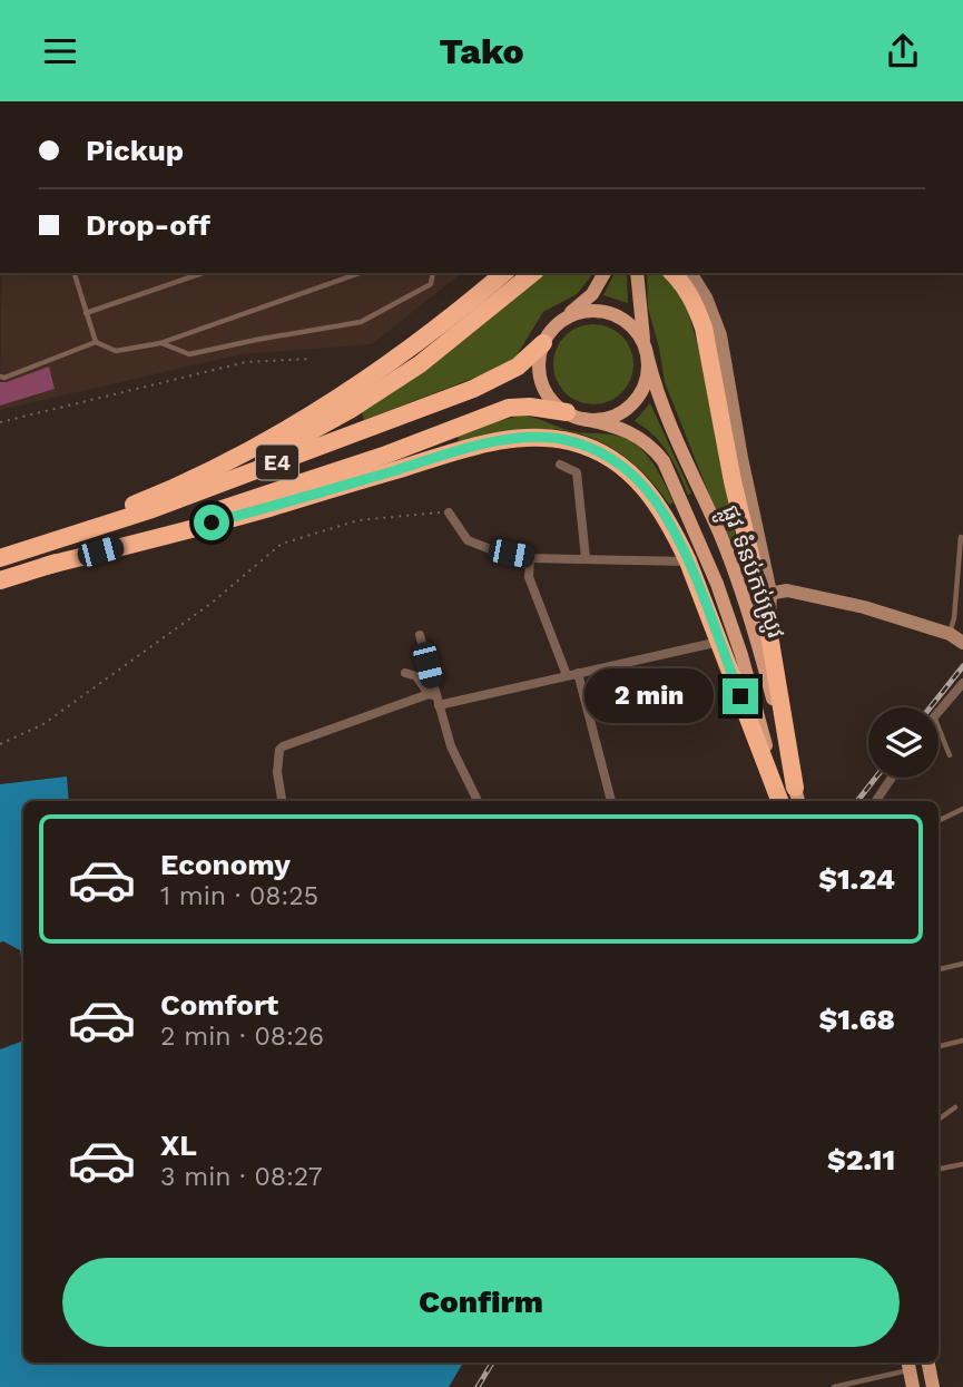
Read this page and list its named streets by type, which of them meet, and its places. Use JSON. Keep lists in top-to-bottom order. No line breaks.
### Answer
{"streets":{"highway":["E4"],"main road":["ផ្លូវ ទំនប់កប់ស្រូវ"]},"crossings":[["E4","ផ្លូវ ទំនប់កប់ស្រូវ"]],"page":{"header":"Tako","banner":["Pickup","Drop-off"],"bubble":"2 min","list":[{"name":"Economy","note":"1 min · 08:25","value":"$1.24"},{"name":"Comfort","note":"2 min · 08:26","value":"$1.68"},{"name":"XL","note":"3 min · 08:27","value":"$2.11"}],"buttons":"Confirm"}}
